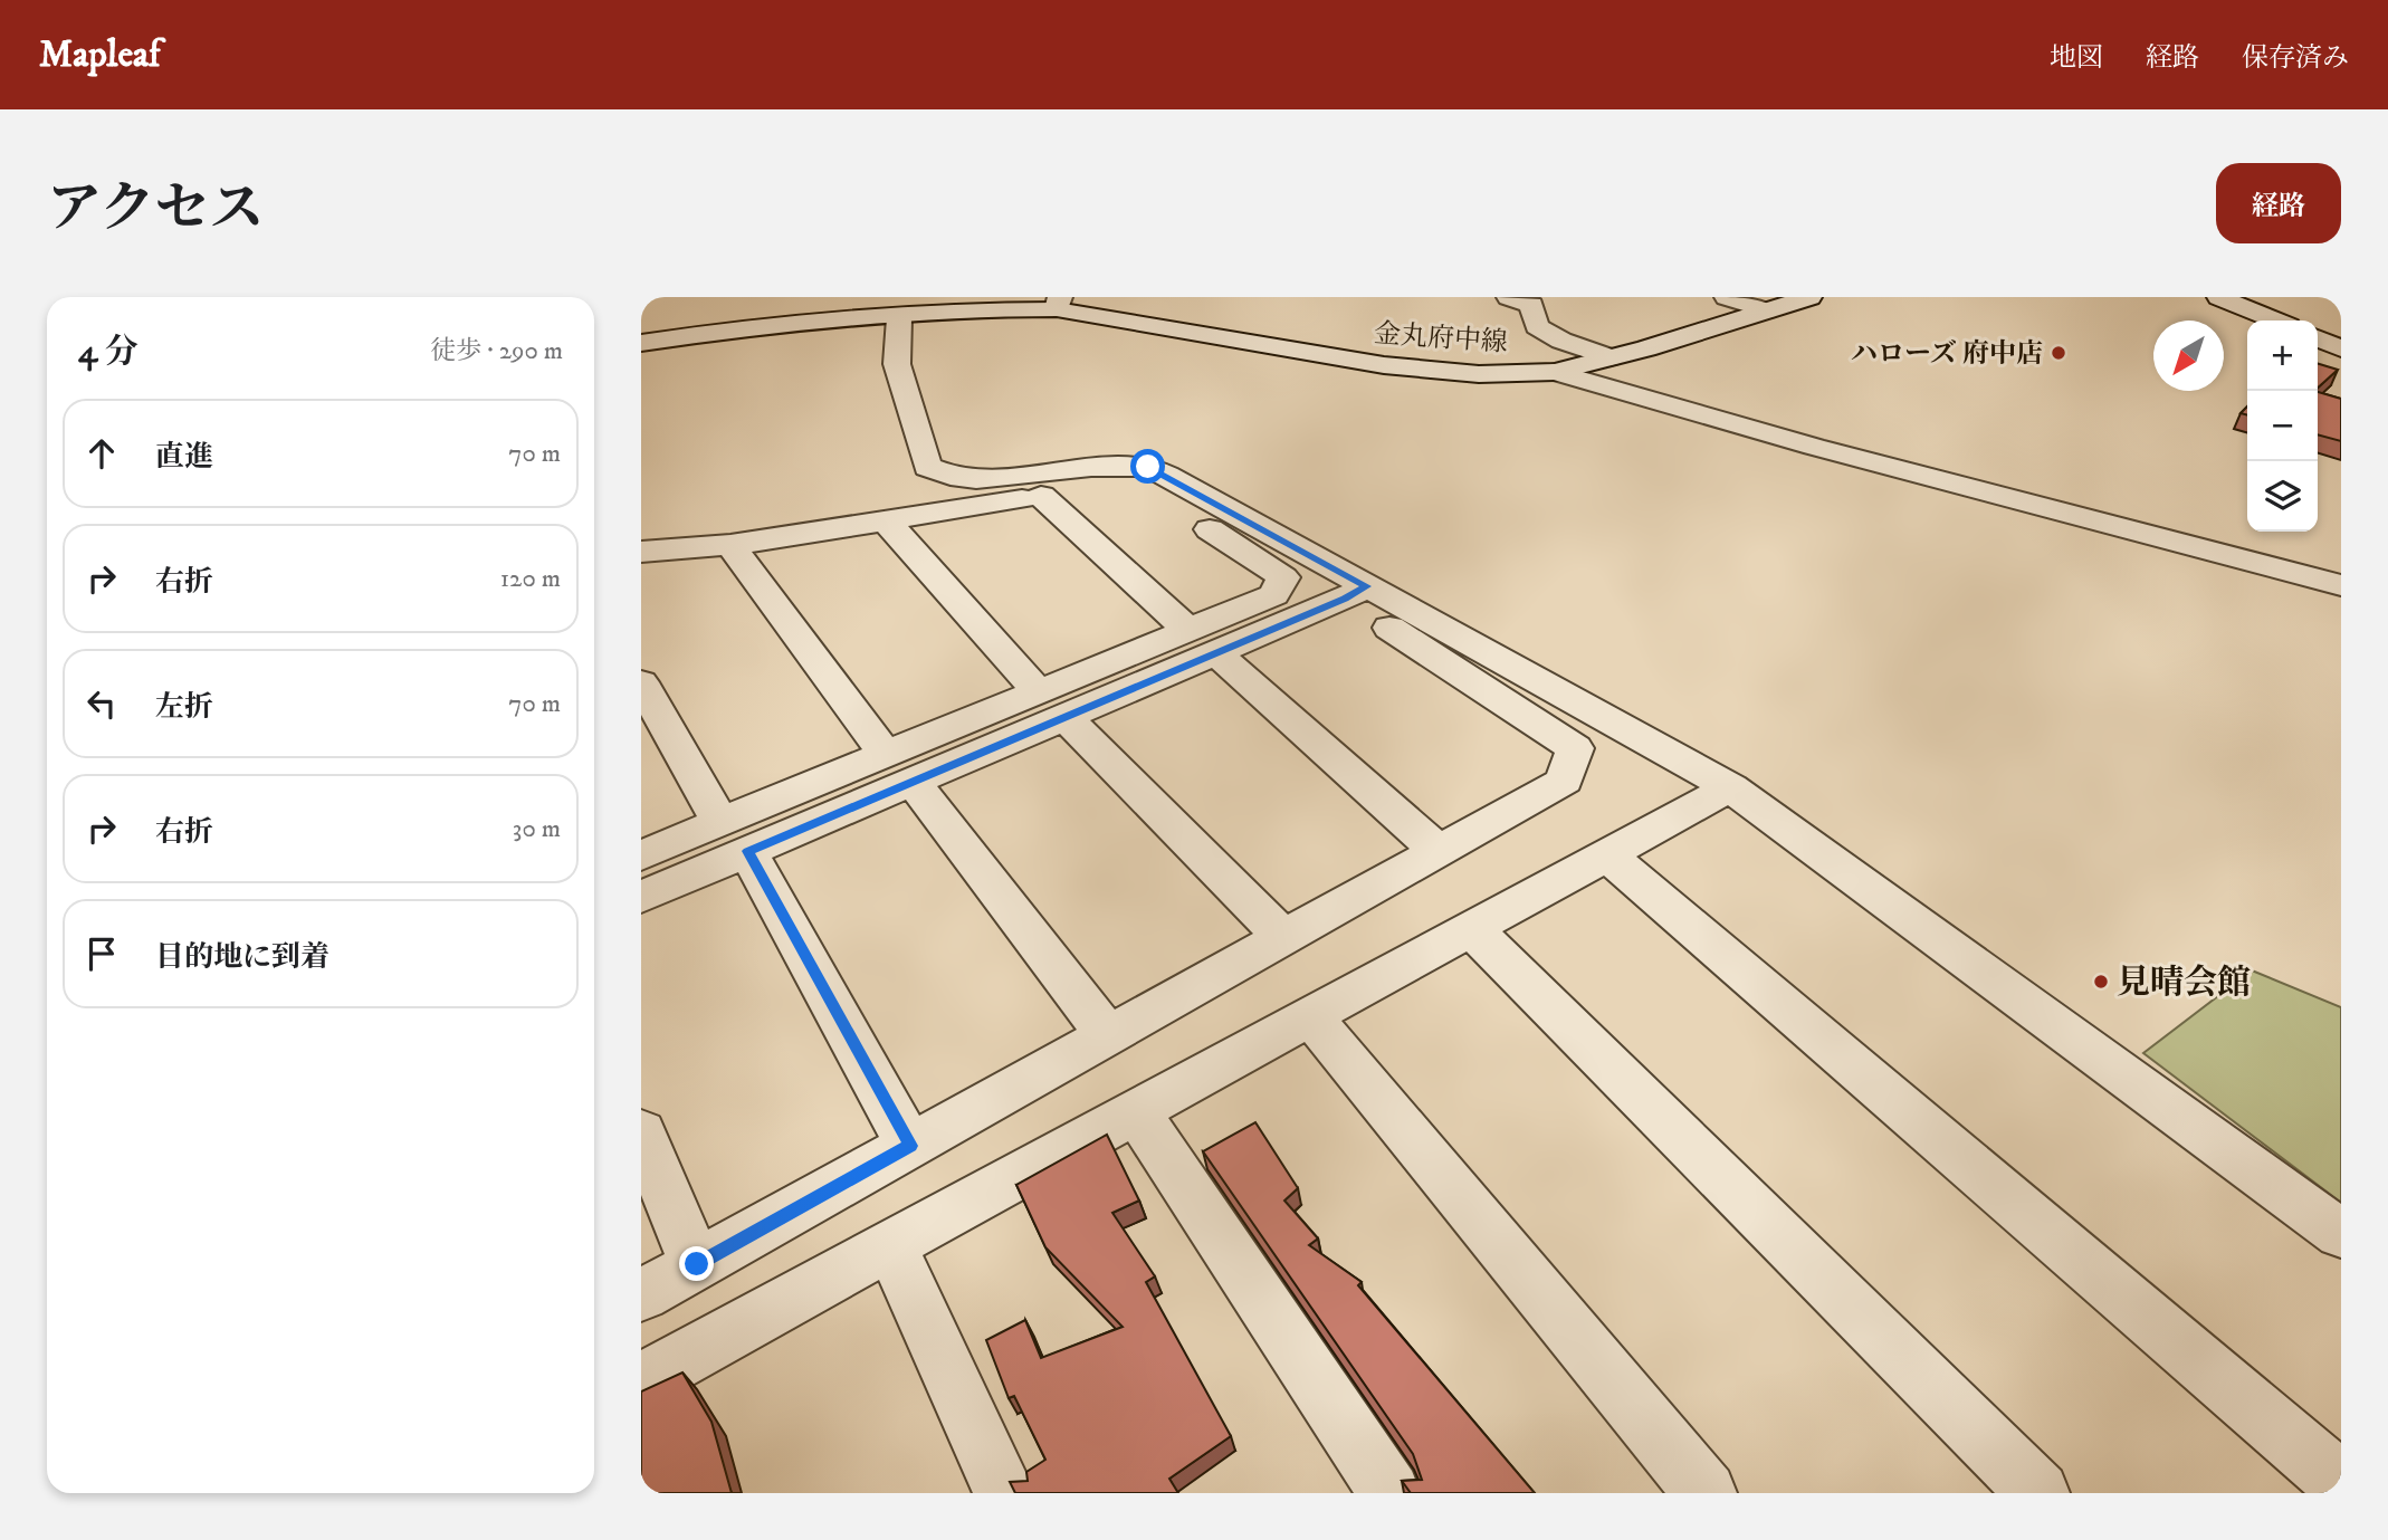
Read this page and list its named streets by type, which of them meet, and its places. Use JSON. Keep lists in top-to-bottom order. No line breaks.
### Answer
{"streets":{"street":["金丸府中線"]},"places":["ハローズ 府中店","見晴会館"],"north":"bottom left","page":{"header":"Mapleaf","nav":["地図","経路","保存済み"],"title":"アクセス","buttons":"経路","heading":["4 分","徒歩 · 290 m"],"map_buttons":["+","−"],"list":[["直進","70 m"],["右折","120 m"],["左折","70 m"],["右折","30 m"],"目的地に到着"]}}
